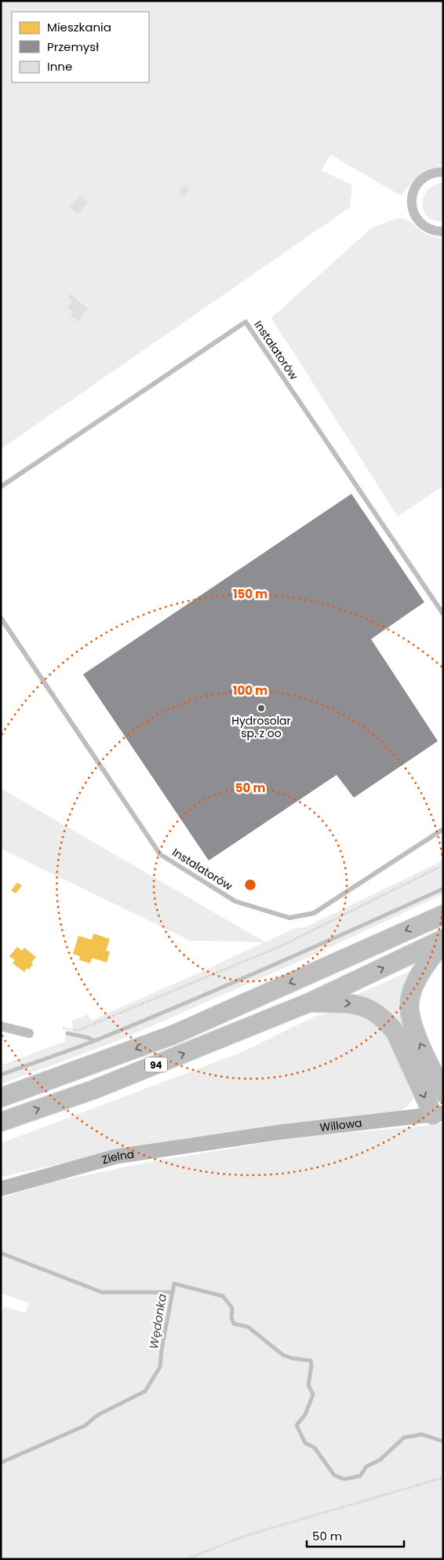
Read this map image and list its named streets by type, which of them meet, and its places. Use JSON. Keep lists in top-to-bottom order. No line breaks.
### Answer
{"streets":{"highway":["94"],"street":["Willowa","Zielna"],"lane":["Instalatorów"]},"crossings":[["Willowa","Zielna"]],"water":["Wędonka"],"places":["Hydrosolar sp. z oo"],"legend":["Mieszkania","Przemysł","Inne"],"scale_bar":"50 m","rings":["150 m","100 m","50 m"]}
